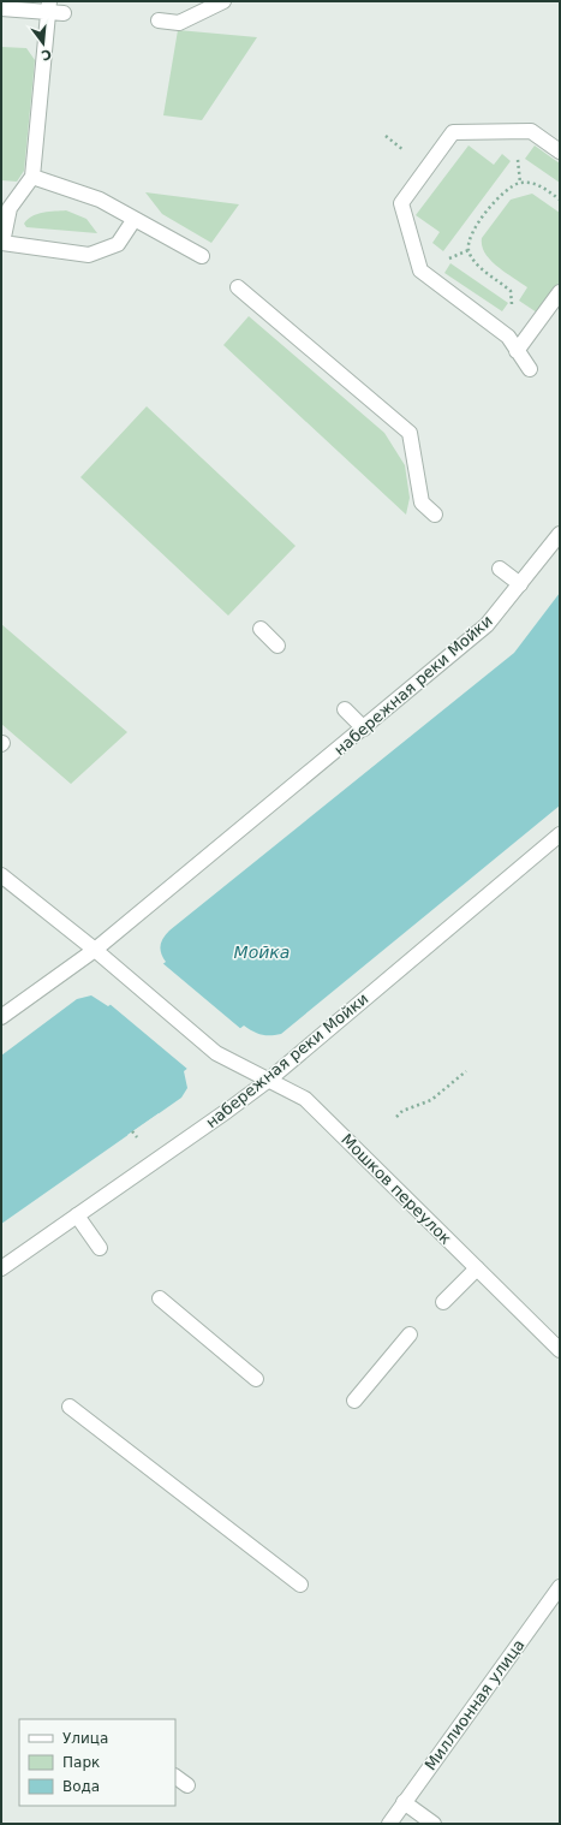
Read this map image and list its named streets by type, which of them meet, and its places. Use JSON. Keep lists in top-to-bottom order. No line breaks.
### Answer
{"streets":{"street":["набережная реки Мойки","Мошков переулок","Миллионная улица"]},"crossings":[["набережная реки Мойки","Мошков переулок"]],"water":["Мойка"],"legend":["Улица","Парк","Вода"],"north":"bottom"}
